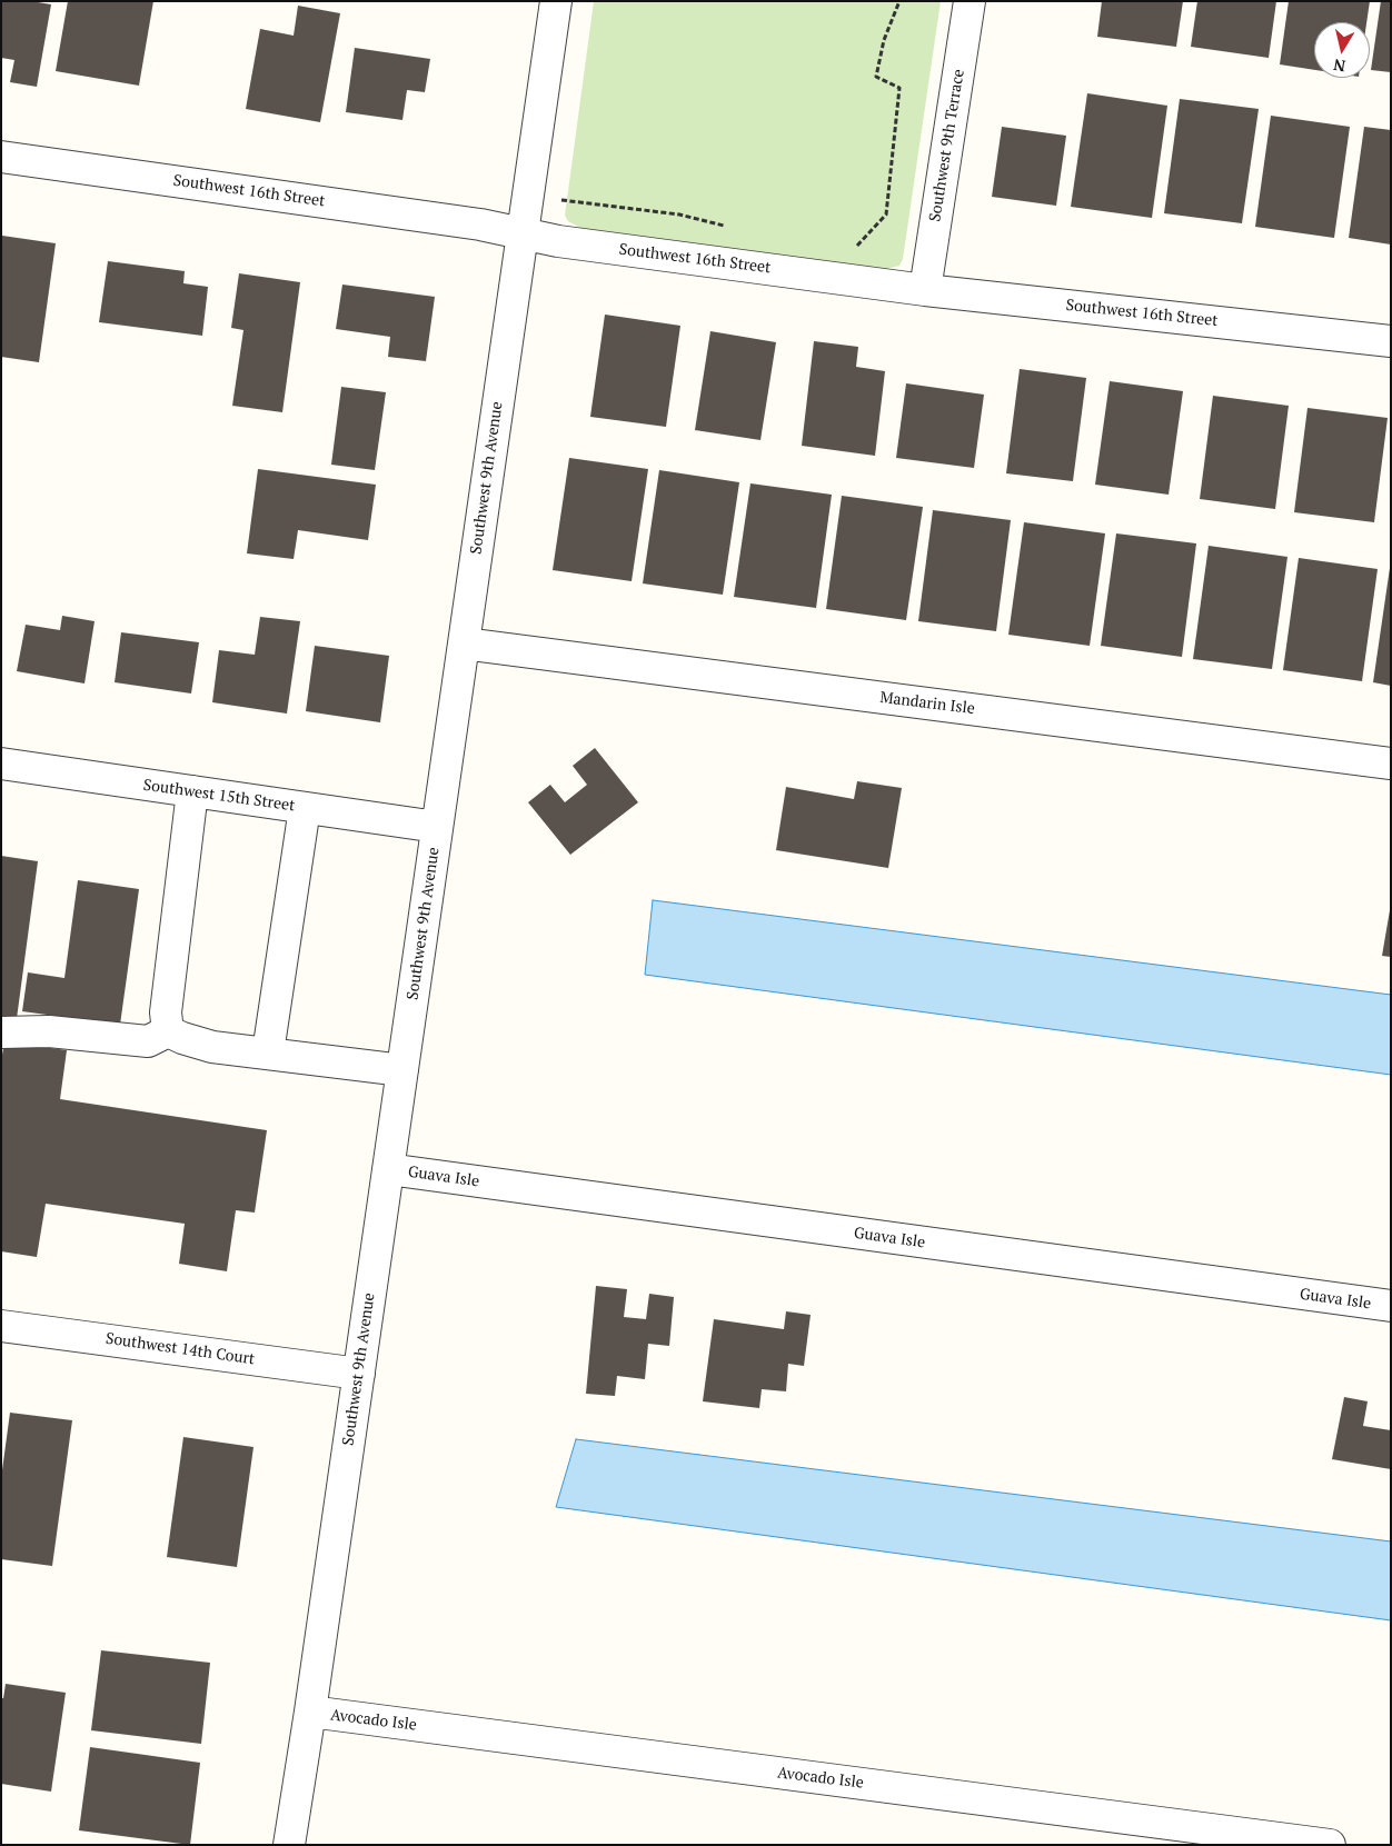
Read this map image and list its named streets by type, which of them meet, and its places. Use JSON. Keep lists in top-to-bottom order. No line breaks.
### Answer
{"streets":{"street":["Southwest 9th Terrace","Southwest 16th Street","Southwest 9th Avenue","Mandarin Isle","Southwest 15th Street","Guava Isle","Southwest 14th Court","Avocado Isle"]},"crossings":[["Southwest 9th Terrace","Southwest 16th Street"],["Southwest 16th Street","Southwest 9th Avenue"],["Southwest 9th Avenue","Mandarin Isle"],["Southwest 9th Avenue","Southwest 15th Street"],["Southwest 9th Avenue","Guava Isle"],["Southwest 9th Avenue","Southwest 14th Court"],["Southwest 9th Avenue","Avocado Isle"]],"north":"bottom"}
